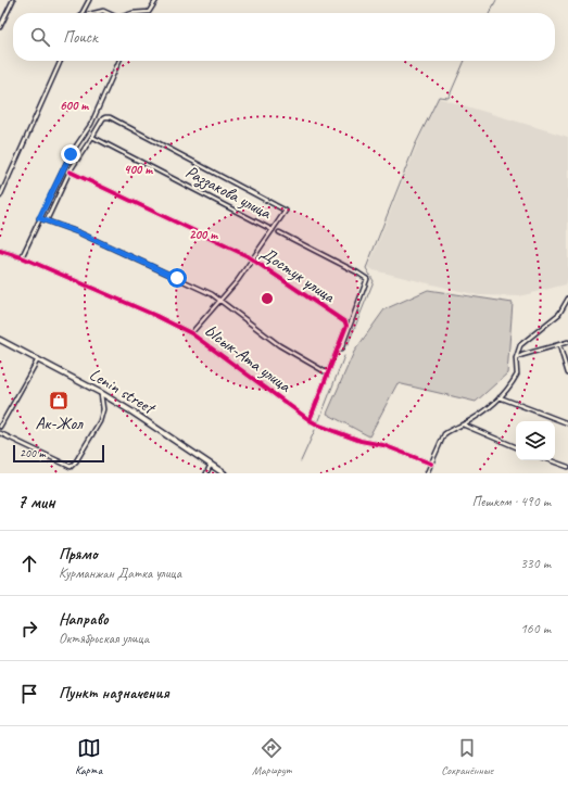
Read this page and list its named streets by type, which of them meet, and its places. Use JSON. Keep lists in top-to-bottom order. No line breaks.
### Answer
{"streets":{"main road":["Lenin street"],"street":["Раззакова улица","Достук улица","Ысык-Ата улица"]},"crossings":[["Раззакова улица","Достук улица"],["Раззакова улица","Ысык-Ата улица"]],"places":{"shop":["Ак-Жол"]},"scale_bar":"200 m","page":{"search":"Поиск","scale":"200 m","heading":["7 мин","Пешком · 490 m"],"list":[["Прямо","Курманжан Датка улица","330 m"],["Направо","Октябрьская улица","160 m"],"Пункт назначения"],"nav":["Карта","Маршрут","Сохранённые"]},"rings":["600 m","400 m","200 m"]}
